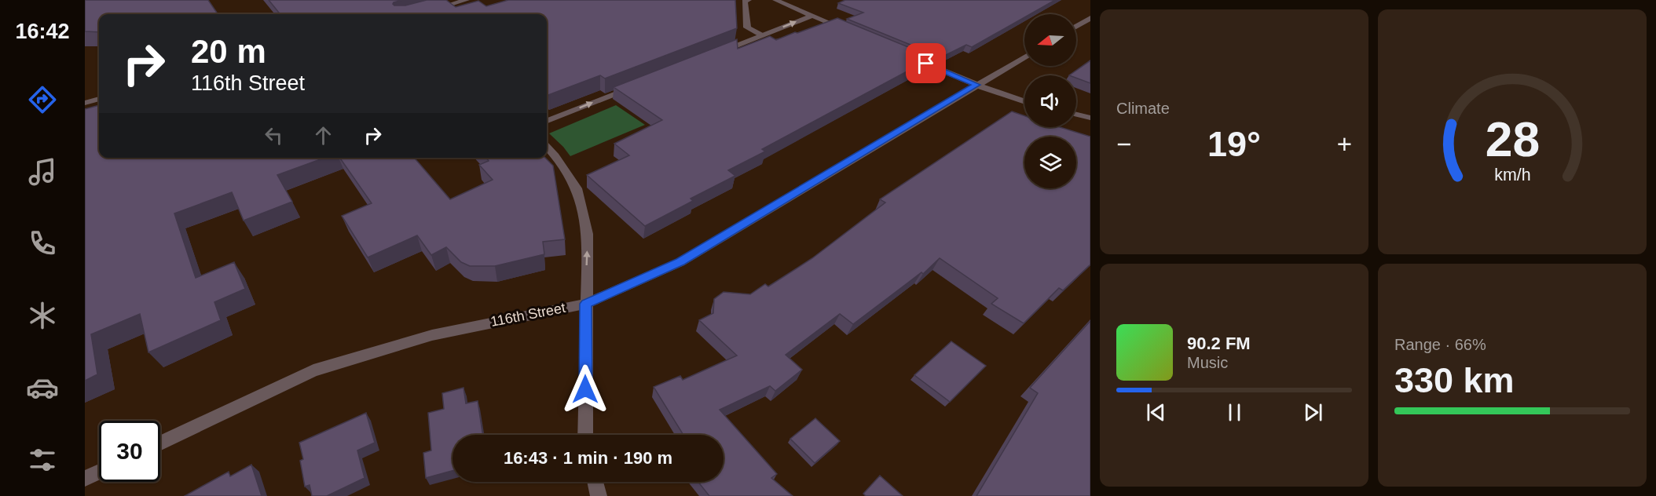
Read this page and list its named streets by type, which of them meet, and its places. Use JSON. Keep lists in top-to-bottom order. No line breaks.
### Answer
{"streets":{"street":["116th Street"]},"north":"left","page":{"tabs":"16:42","tile":["Climate",["Range · 66%","330 km"]],"turn":["20 m","116th Street"],"heat":["−","19°","+"],"song":["90.2 FM","Music"],"limit":"30","trip":"16:43 · 1 min · 190 m","gauge":["28","km/h"]}}
